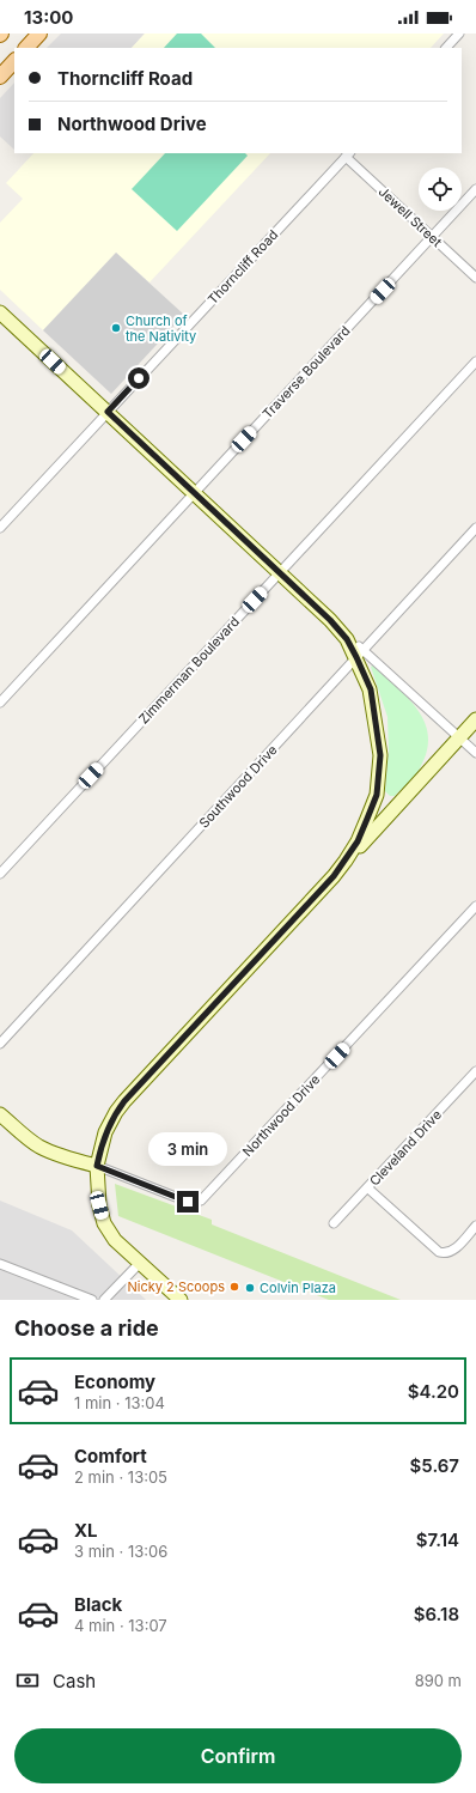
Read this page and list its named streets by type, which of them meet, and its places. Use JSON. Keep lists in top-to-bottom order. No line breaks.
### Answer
{"streets":{"street":["Jewell Street","Thorncliff Road","Traverse Boulevard","Zimmerman Boulevard","Southwood Drive","Northwood Drive","Cleveland Drive"]},"crossings":[["Jewell Street","Thorncliff Road"],["Jewell Street","Traverse Boulevard"]],"places":["Church of the Nativity","Nicky 2 Scoops","Colvin Plaza"],"page":{"status":"13:00","banner":["Thorncliff Road","Northwood Drive"],"bubble":"3 min","heading":"Choose a ride","list":[{"name":"Economy","note":"1 min · 13:04","value":"$4.20"},{"name":"Comfort","note":"2 min · 13:05","value":"$5.67"},{"name":"XL","note":"3 min · 13:06","value":"$7.14"},{"name":"Black","note":"4 min · 13:07","value":"$6.18"}],"pay":["Cash","890 m"],"buttons":"Confirm"}}
